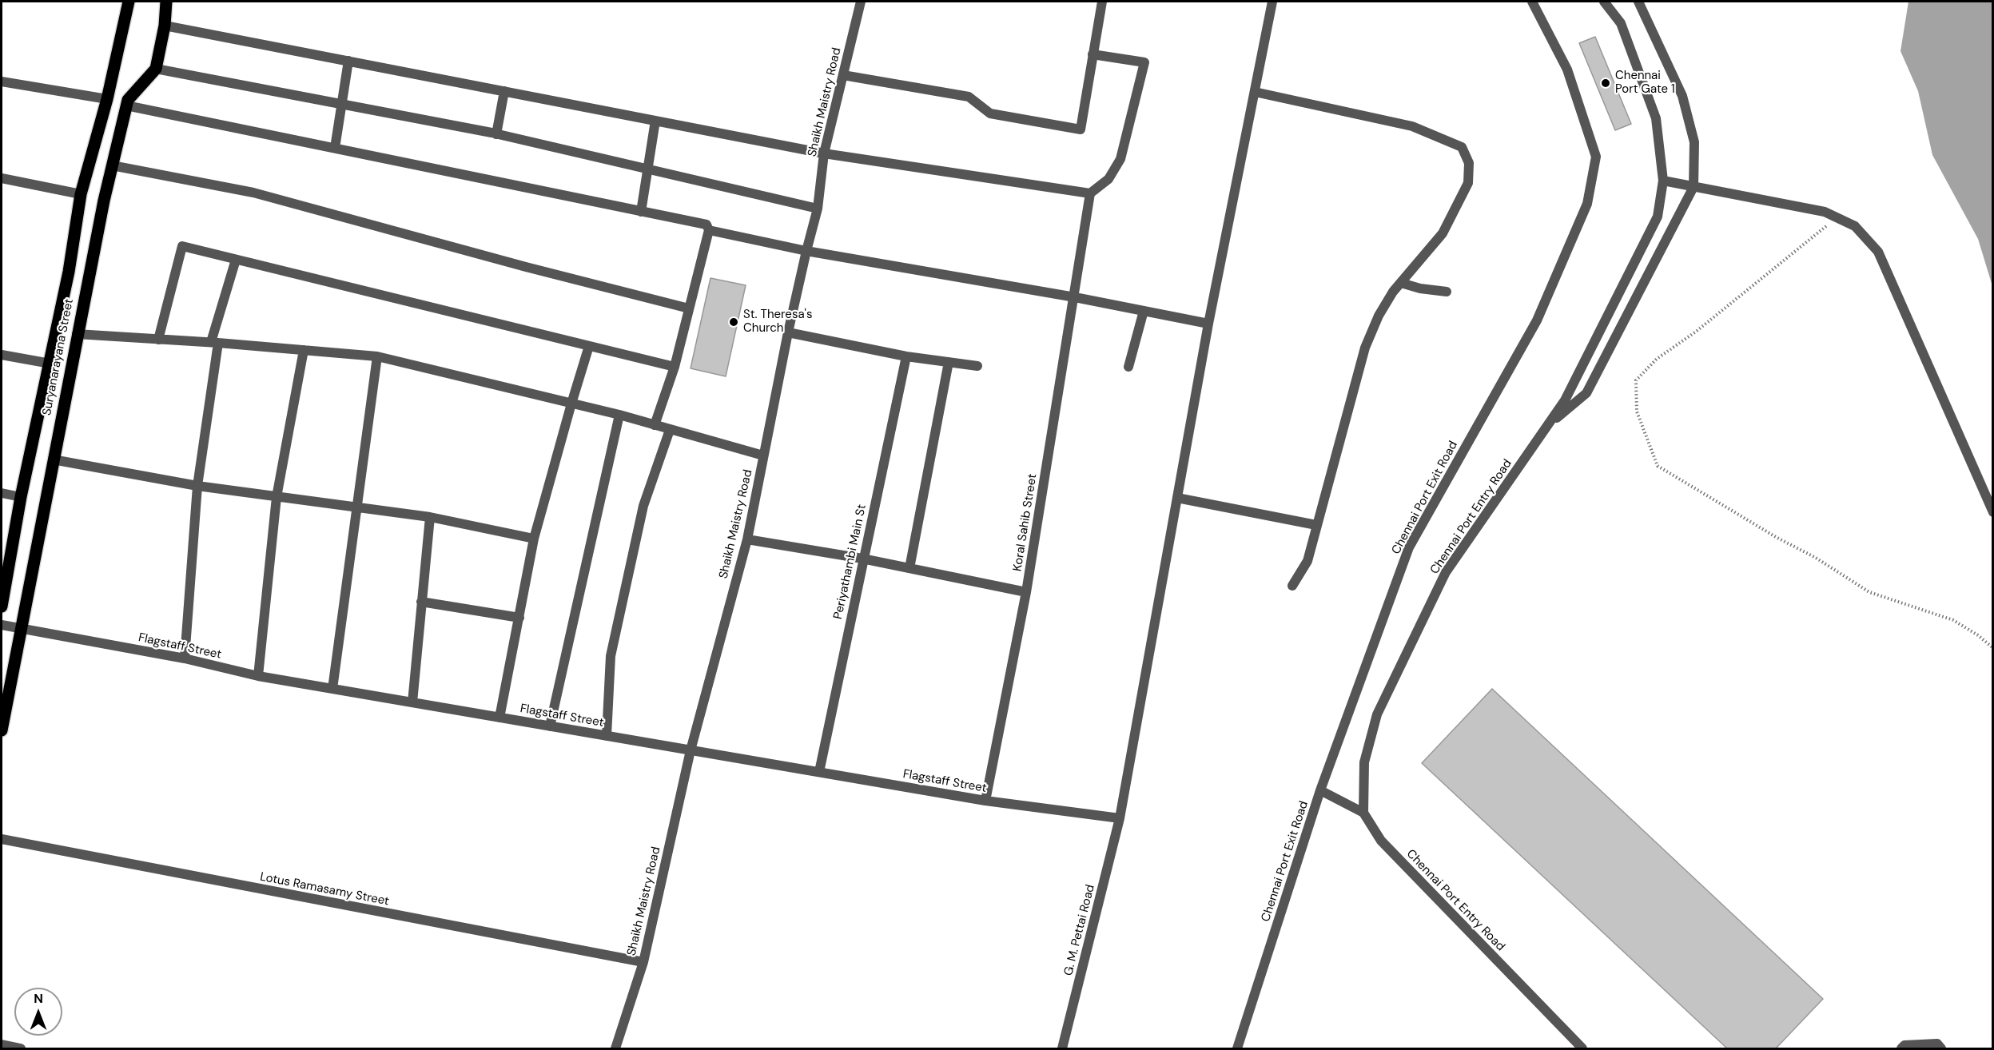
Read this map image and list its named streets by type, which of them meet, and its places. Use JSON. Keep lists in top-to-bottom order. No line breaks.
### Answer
{"streets":{"main road":["Suryanarayana Street"],"street":["Shaikh Maistry Road","Chennai Port Exit Road","Chennai Port Entry Road","Koral Sahib Street","Periyathambi Main St","Flagstaff Street","Lotus Ramasamy Street","G. M. Pettai Road"]},"crossings":[["Shaikh Maistry Road","Flagstaff Street"],["Shaikh Maistry Road","Lotus Ramasamy Street"],["Suryanarayana Street","Flagstaff Street"],["Koral Sahib Street","Flagstaff Street"],["Periyathambi Main St","Flagstaff Street"],["Flagstaff Street","G. M. Pettai Road"]],"places":["Chennai Port Gate 1","St. Theresa's Church"],"north":"top"}
